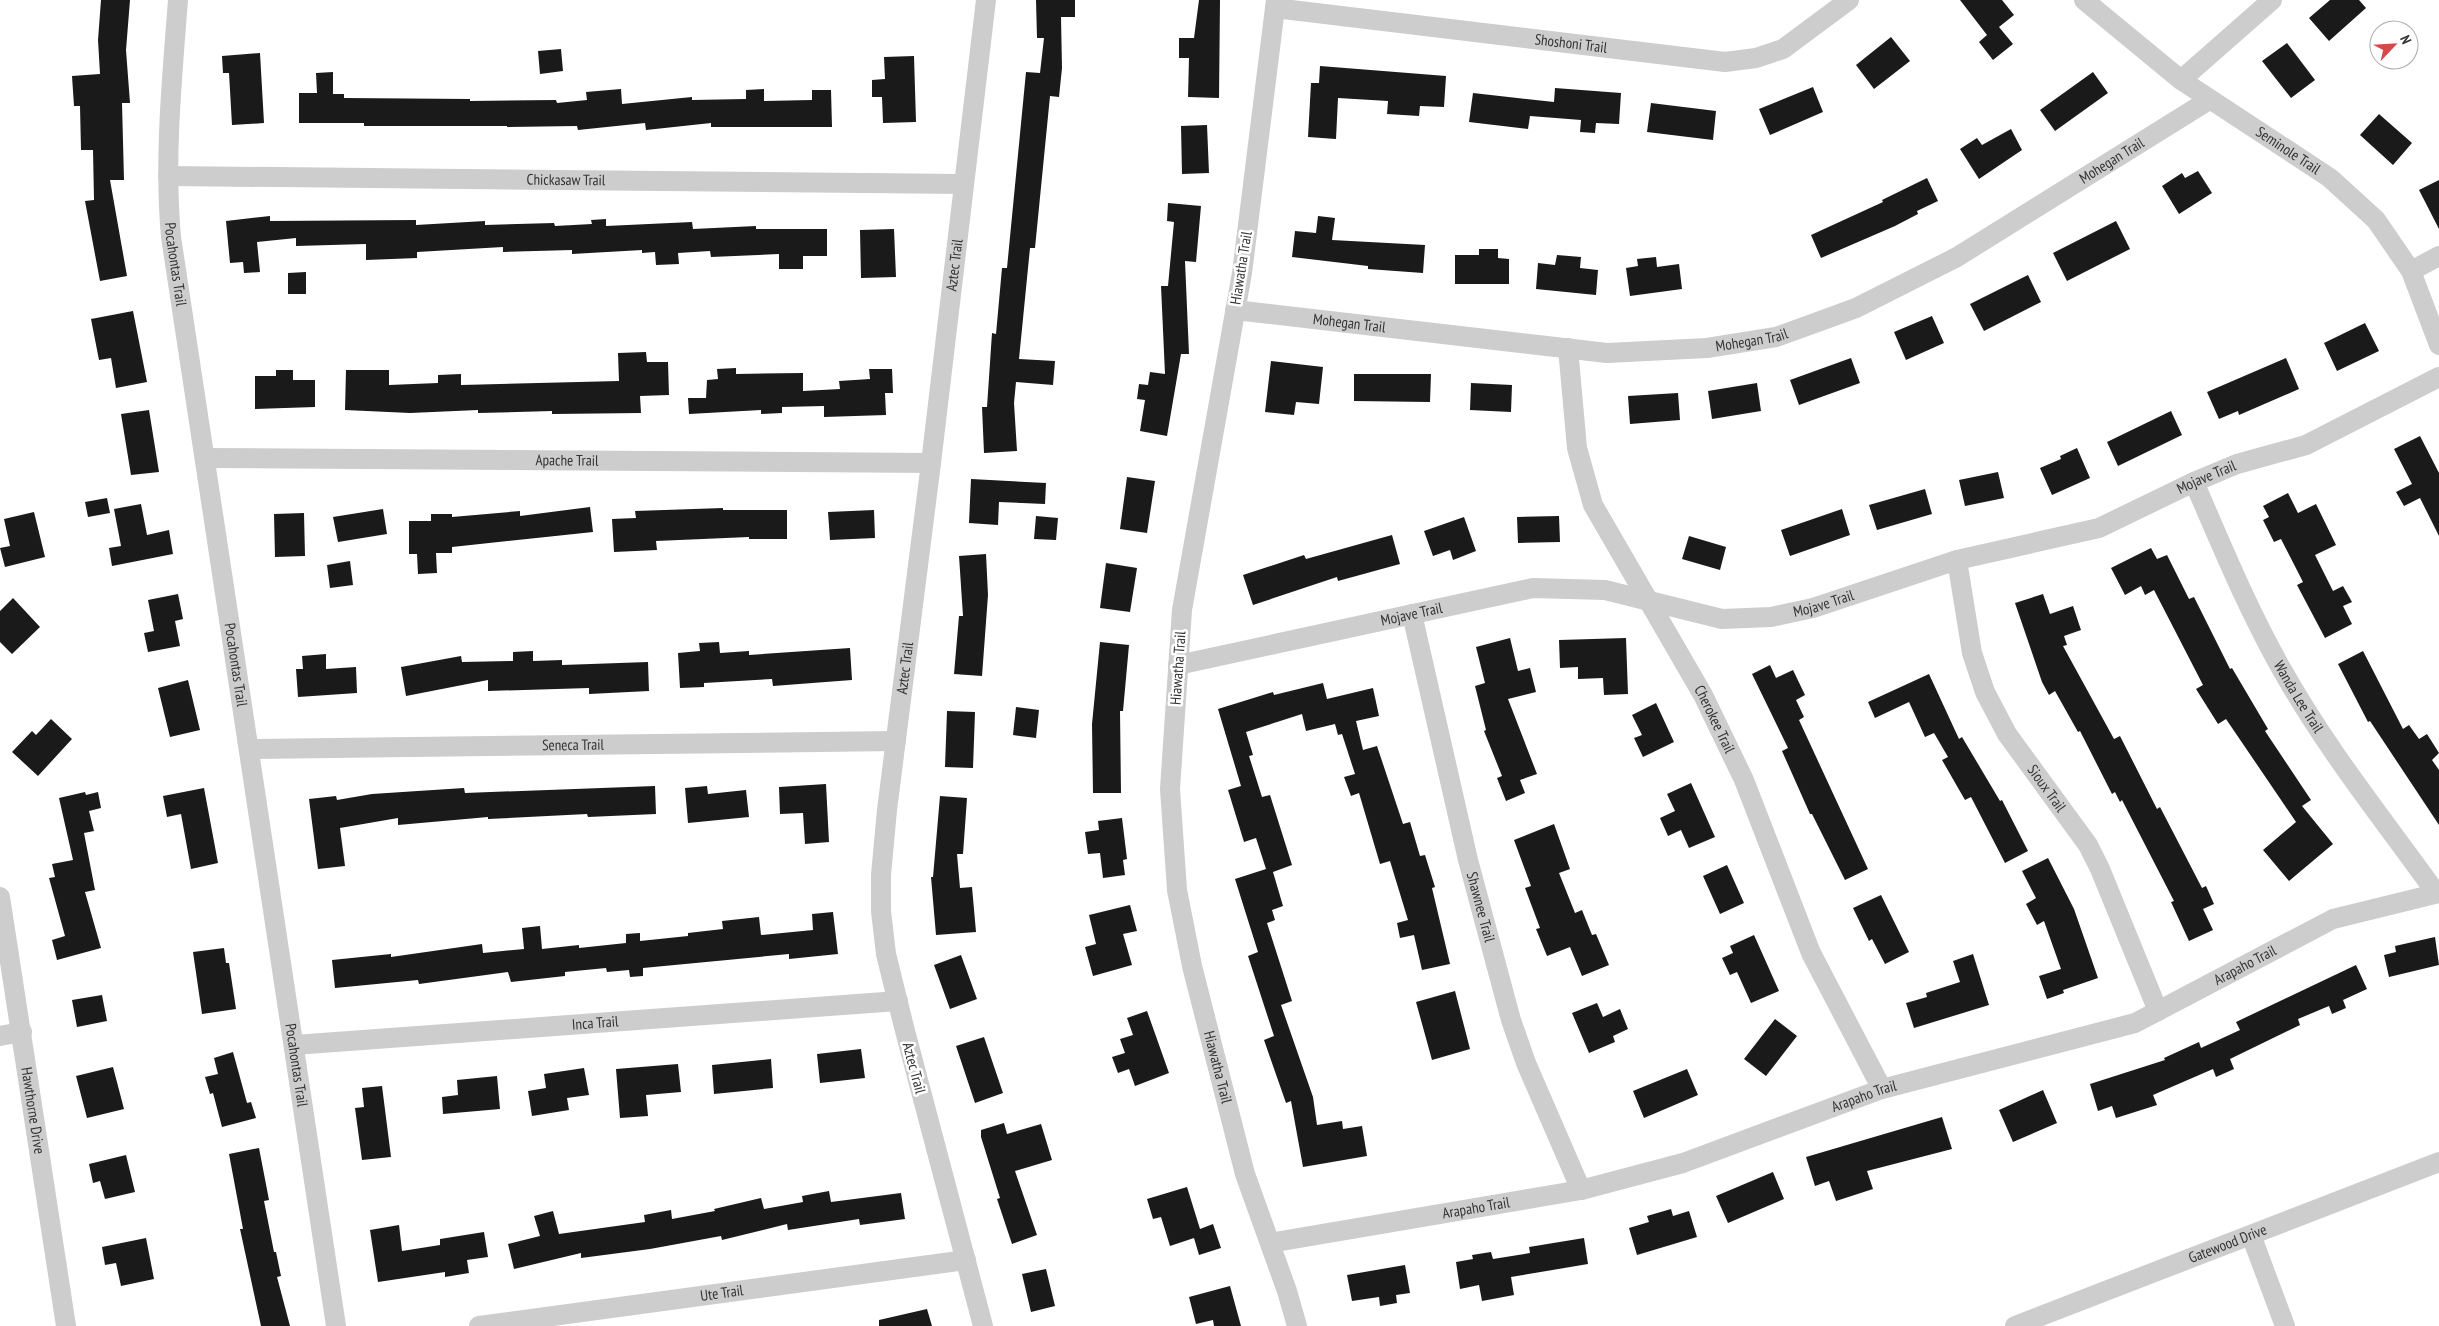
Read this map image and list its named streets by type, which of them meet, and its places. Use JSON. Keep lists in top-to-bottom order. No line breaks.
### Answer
{"streets":{"street":["Shoshoni Trail","Seminole Trail","Mohegan Trail","Chickasaw Trail","Pocahontas Trail","Aztec Trail","Hiawatha Trail","Apache Trail","Mojave Trail","Wanda Lee Trail","Cherokee Trail","Seneca Trail","Sioux Trail","Shawnee Trail","Arapaho Trail","Inca Trail","Hawthorne Drive","Gatewood Drive","Ute Trail"]},"crossings":[["Shoshoni Trail","Hiawatha Trail"],["Seminole Trail","Mohegan Trail"],["Mohegan Trail","Hiawatha Trail"],["Mohegan Trail","Cherokee Trail"],["Chickasaw Trail","Pocahontas Trail"],["Chickasaw Trail","Aztec Trail"],["Pocahontas Trail","Apache Trail"],["Pocahontas Trail","Seneca Trail"],["Pocahontas Trail","Inca Trail"],["Aztec Trail","Apache Trail"],["Aztec Trail","Seneca Trail"],["Aztec Trail","Inca Trail"],["Aztec Trail","Ute Trail"],["Hiawatha Trail","Mojave Trail"],["Hiawatha Trail","Arapaho Trail"],["Mojave Trail","Wanda Lee Trail"],["Mojave Trail","Cherokee Trail"],["Mojave Trail","Sioux Trail"],["Mojave Trail","Shawnee Trail"],["Wanda Lee Trail","Arapaho Trail"],["Cherokee Trail","Arapaho Trail"],["Sioux Trail","Arapaho Trail"],["Shawnee Trail","Arapaho Trail"]],"north":"top right"}
